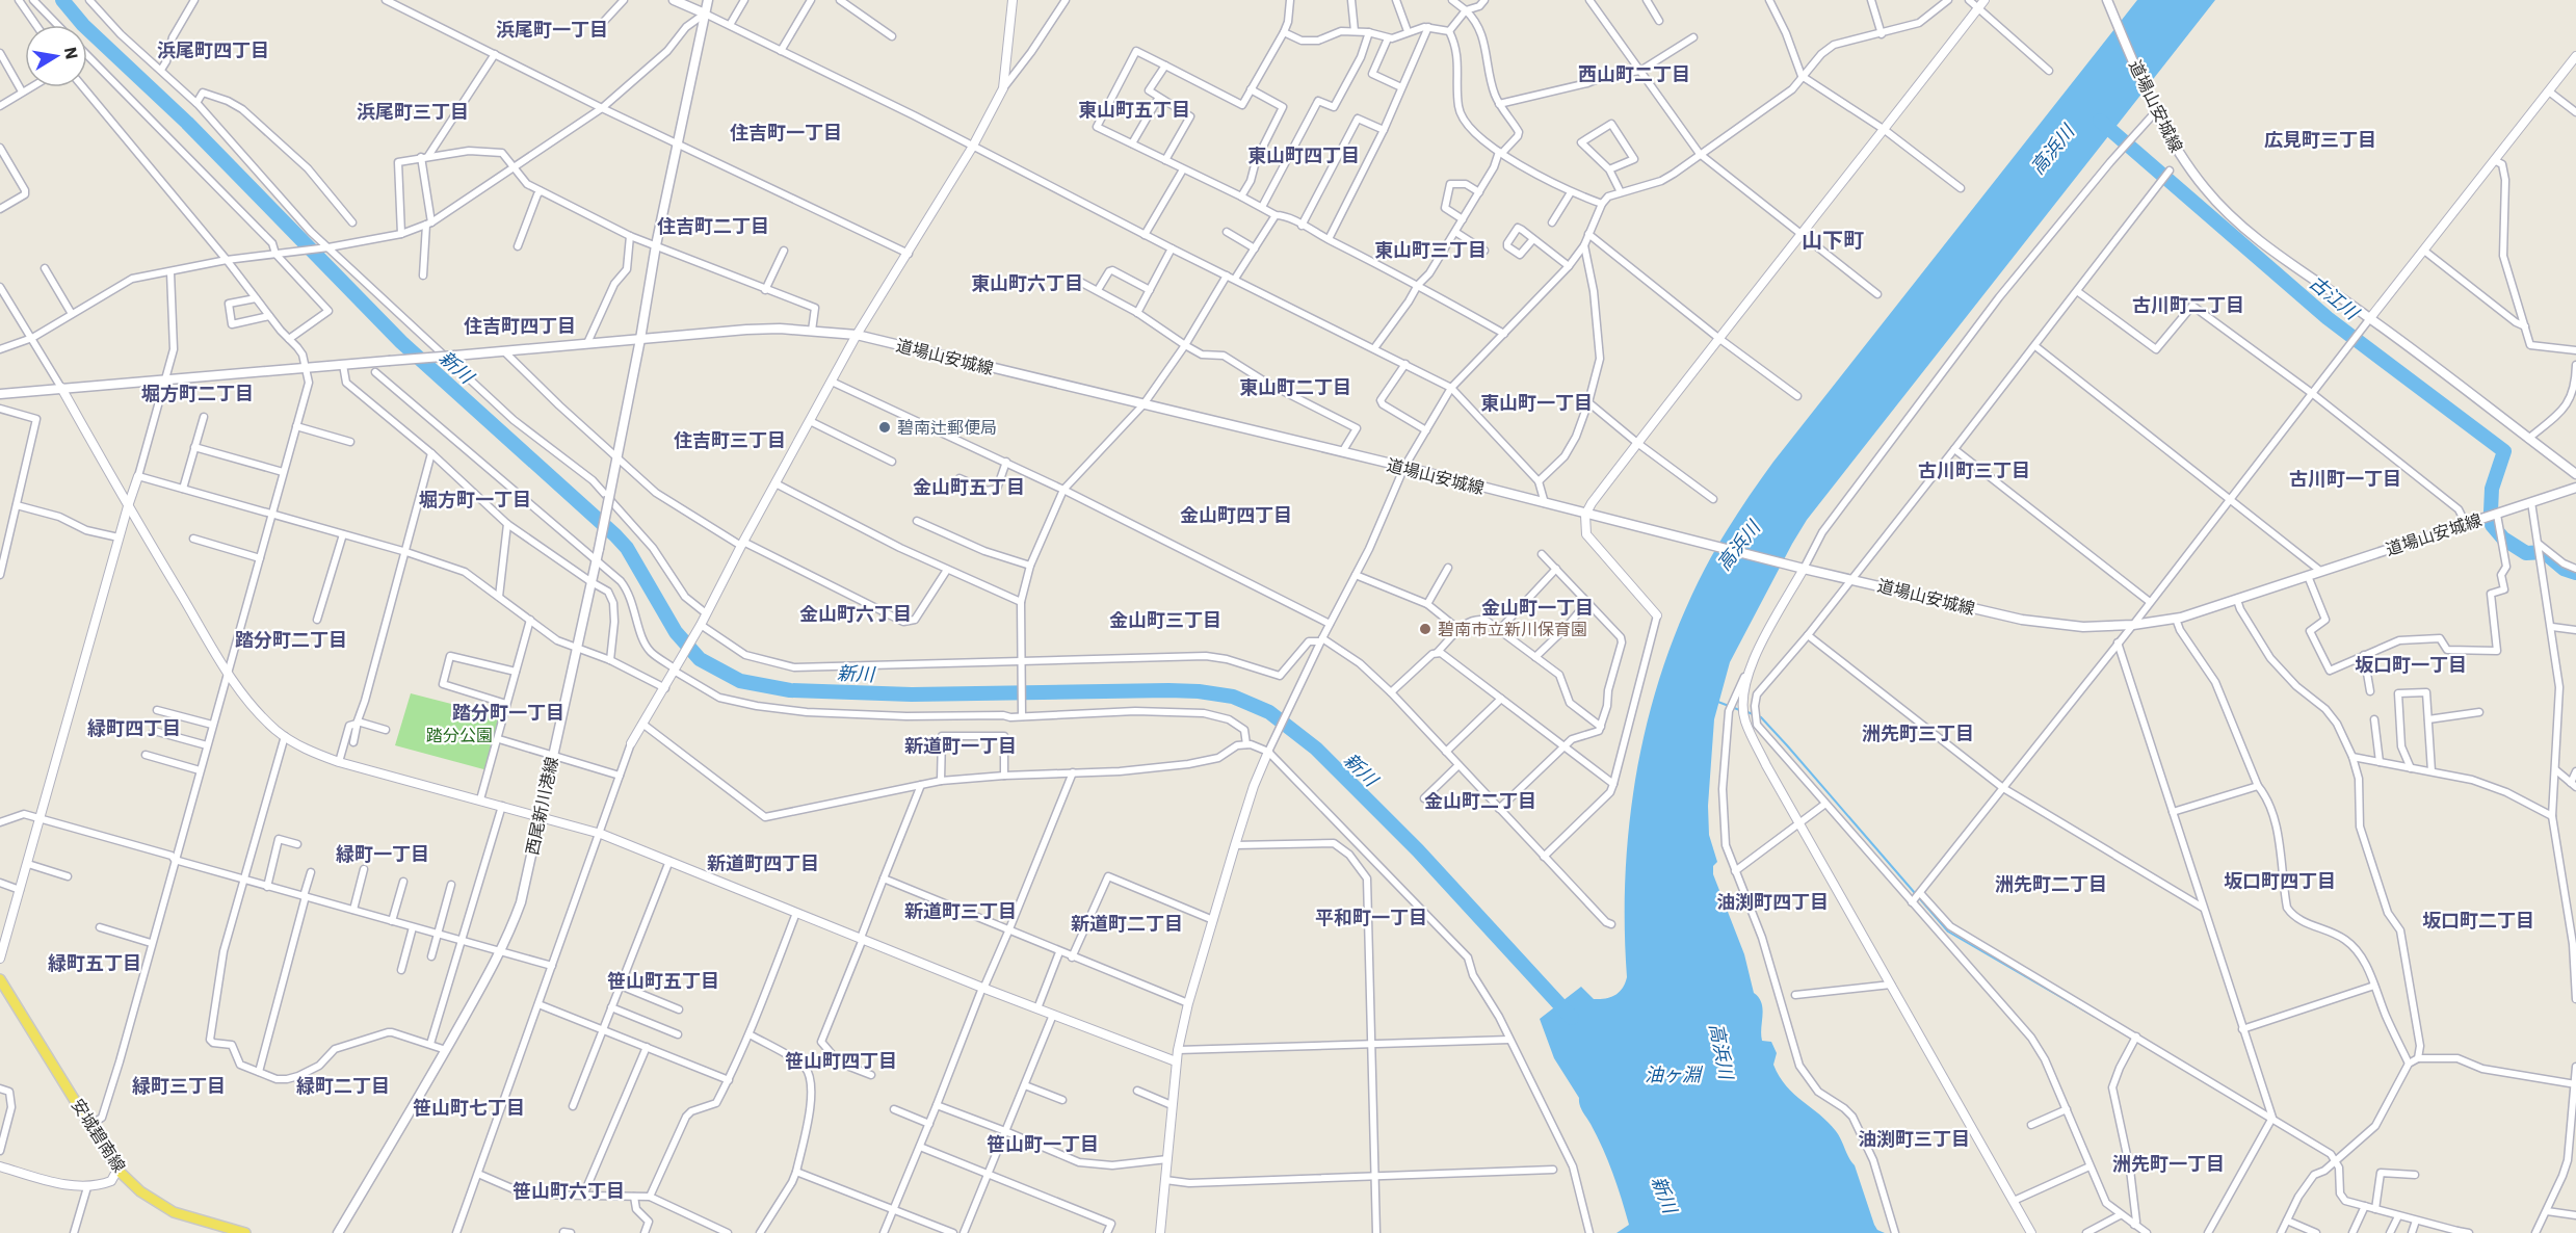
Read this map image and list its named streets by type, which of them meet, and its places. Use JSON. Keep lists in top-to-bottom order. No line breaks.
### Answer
{"streets":{"main road":["道場山安城線","西尾新川港線","安城碧南線"]},"crossings":[["道場山安城線","西尾新川港線"]],"districts":["浜尾町一丁目","浜尾町四丁目","西山町二丁目","東山町五丁目","浜尾町三丁目","住吉町一丁目","広見町三丁目","東山町四丁目","住吉町二丁目","山下町","東山町三丁目","東山町六丁目","古川町二丁目","住吉町四丁目","東山町二丁目","堀方町二丁目","東山町一丁目","住吉町三丁目","古川町三丁目","古川町一丁目","金山町五丁目","堀方町一丁目","金山町四丁目","金山町一丁目","金山町六丁目","金山町三丁目","踏分町二丁目","坂口町一丁目","踏分町一丁目","緑町四丁目","洲先町三丁目","新道町一丁目","金山町二丁目","緑町一丁目","新道町四丁目","坂口町四丁目","洲先町二丁目","油渕町四丁目","新道町三丁目","平和町一丁目","坂口町二丁目","新道町二丁目","緑町五丁目","笹山町五丁目","笹山町四丁目","緑町三丁目","緑町二丁目","笹山町七丁目","油渕町三丁目","笹山町一丁目","洲先町一丁目","笹山町六丁目"],"water":["高浜川","古江川","新川","油ヶ淵"],"parks":["踏分公園"],"places":["碧南辻郵便局","碧南市立新川保育園"],"north":"right"}
